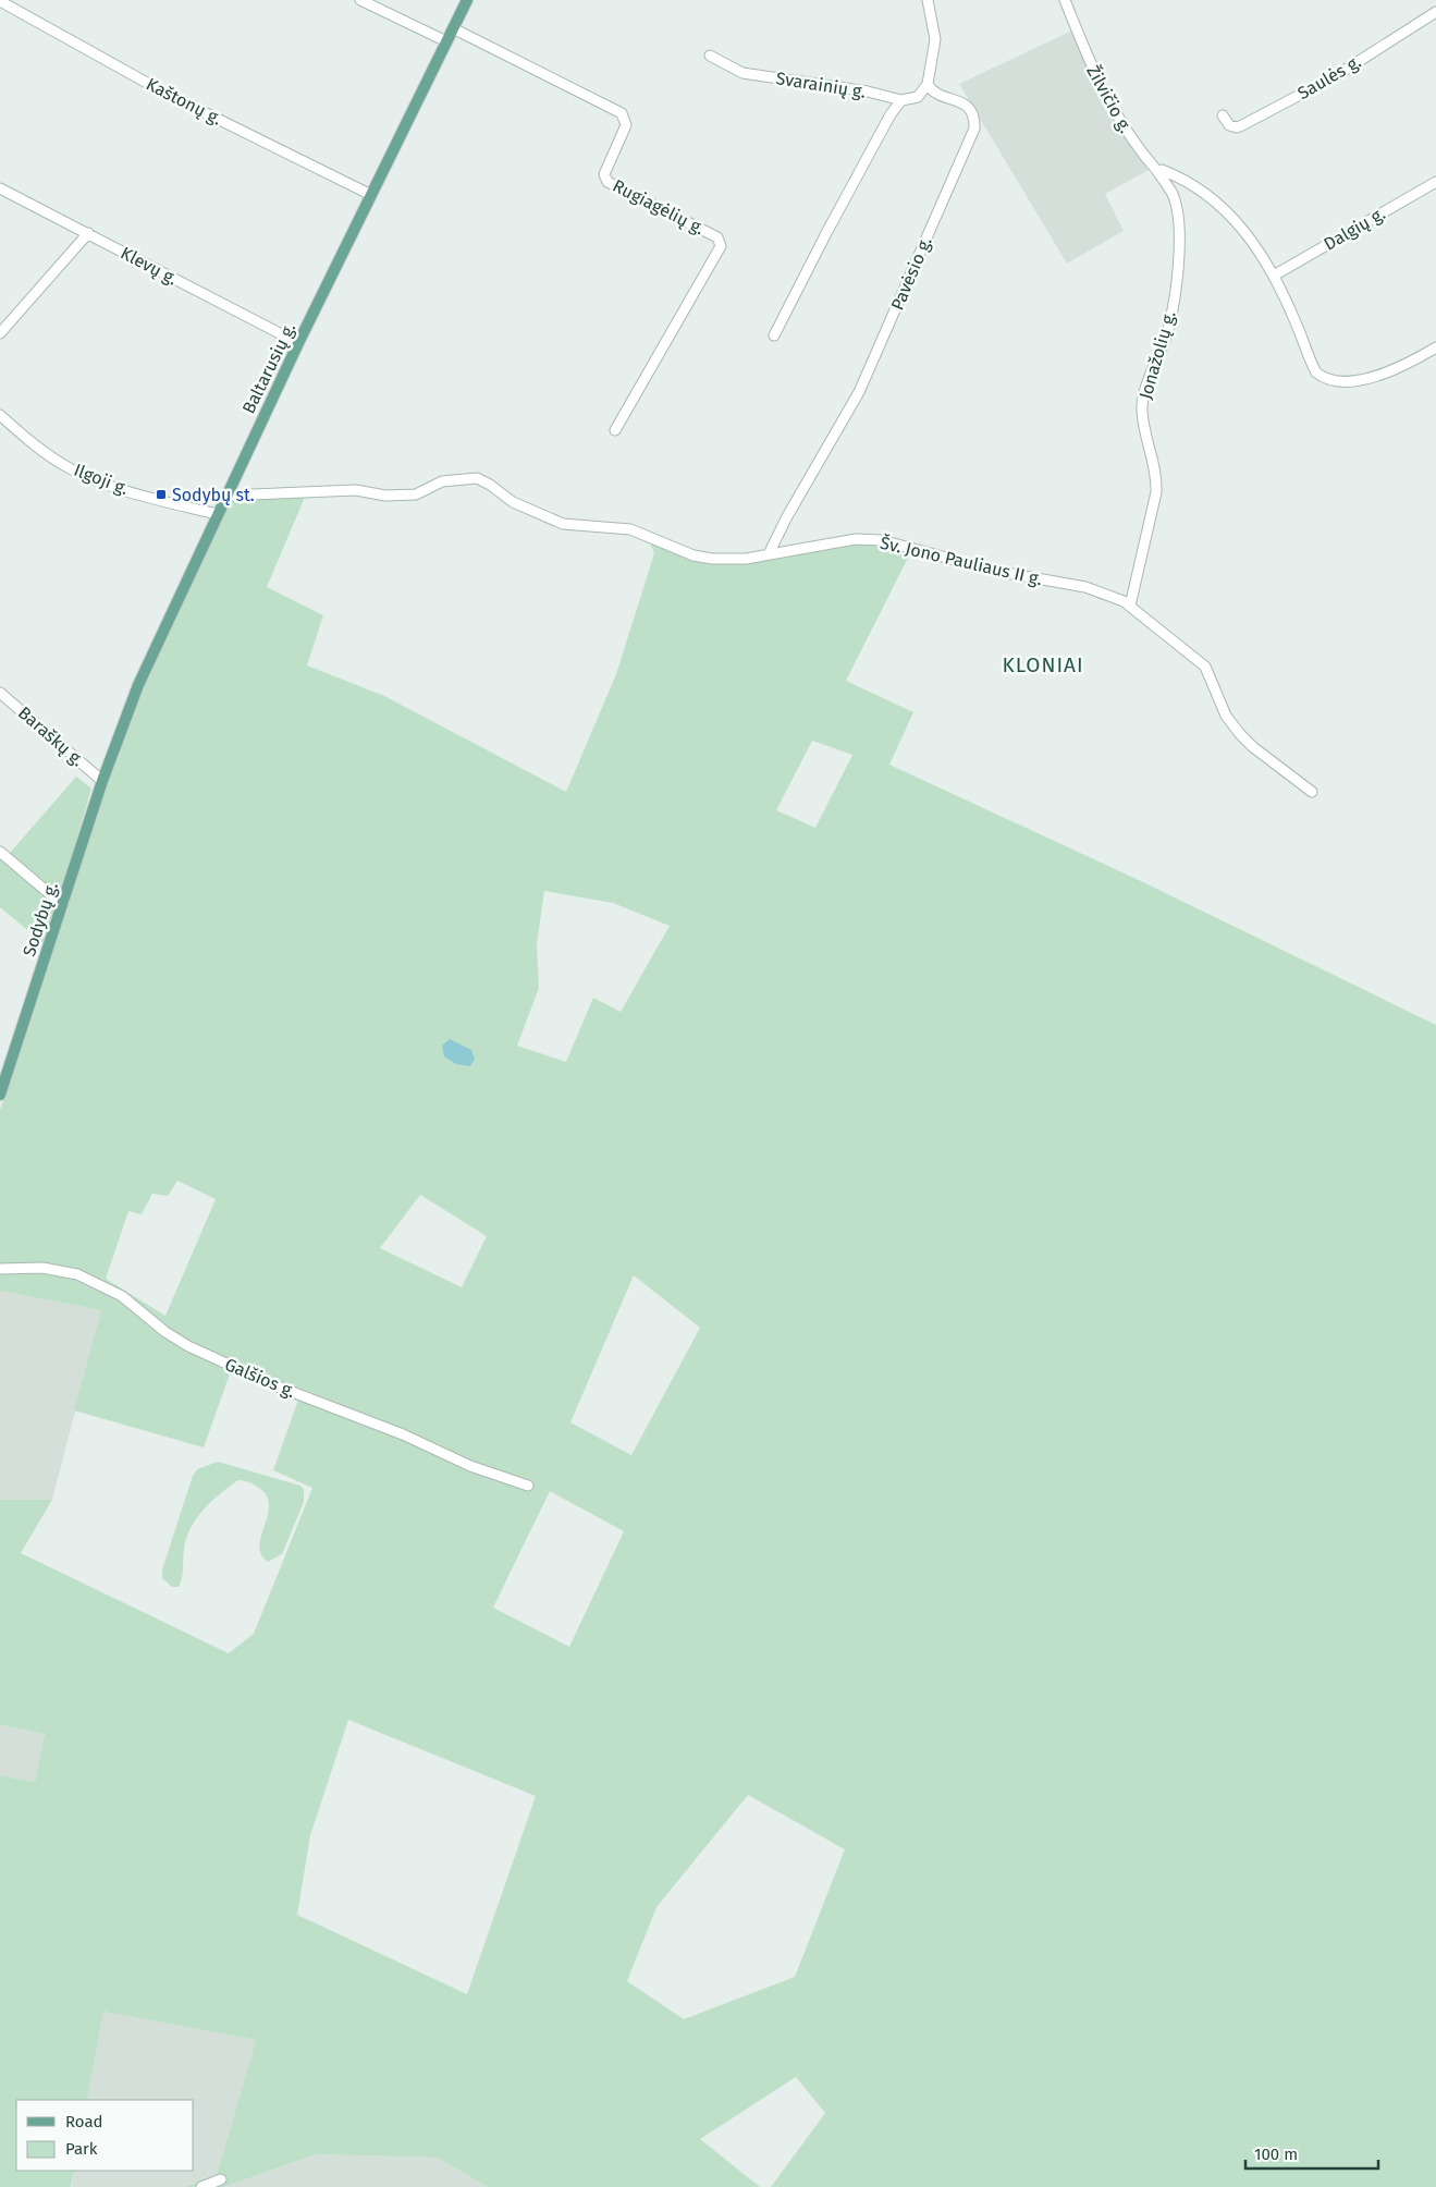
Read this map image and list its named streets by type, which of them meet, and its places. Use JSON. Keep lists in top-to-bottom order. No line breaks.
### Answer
{"streets":{"main road":["Baltarusių g.","Sodybų g."],"street":["Saulės g.","Svarainių g.","Žilvičio g.","Kaštonų g.","Rugiagėlių g.","Dalgių g.","Klevų g.","Pavėsio g.","Jonažolių g.","Ilgoji g.","Šv. Jono Pauliaus II g.","Baraškų g.","Galšios g."]},"crossings":[["Žilvičio g.","Jonažolių g."],["Kaštonų g.","Baltarusių g."],["Rugiagėlių g.","Baltarusių g."],["Klevų g.","Baltarusių g."],["Pavėsio g.","Šv. Jono Pauliaus II g."],["Jonažolių g.","Šv. Jono Pauliaus II g."],["Baltarusių g.","Ilgoji g."],["Baltarusių g.","Šv. Jono Pauliaus II g."],["Baltarusių g.","Sodybų g."],["Baraškų g.","Sodybų g."]],"districts":["KLONIAI"],"places":{"transit":["Sodybų st."]},"legend":["Road","Park"],"scale_bar":"100 m"}
